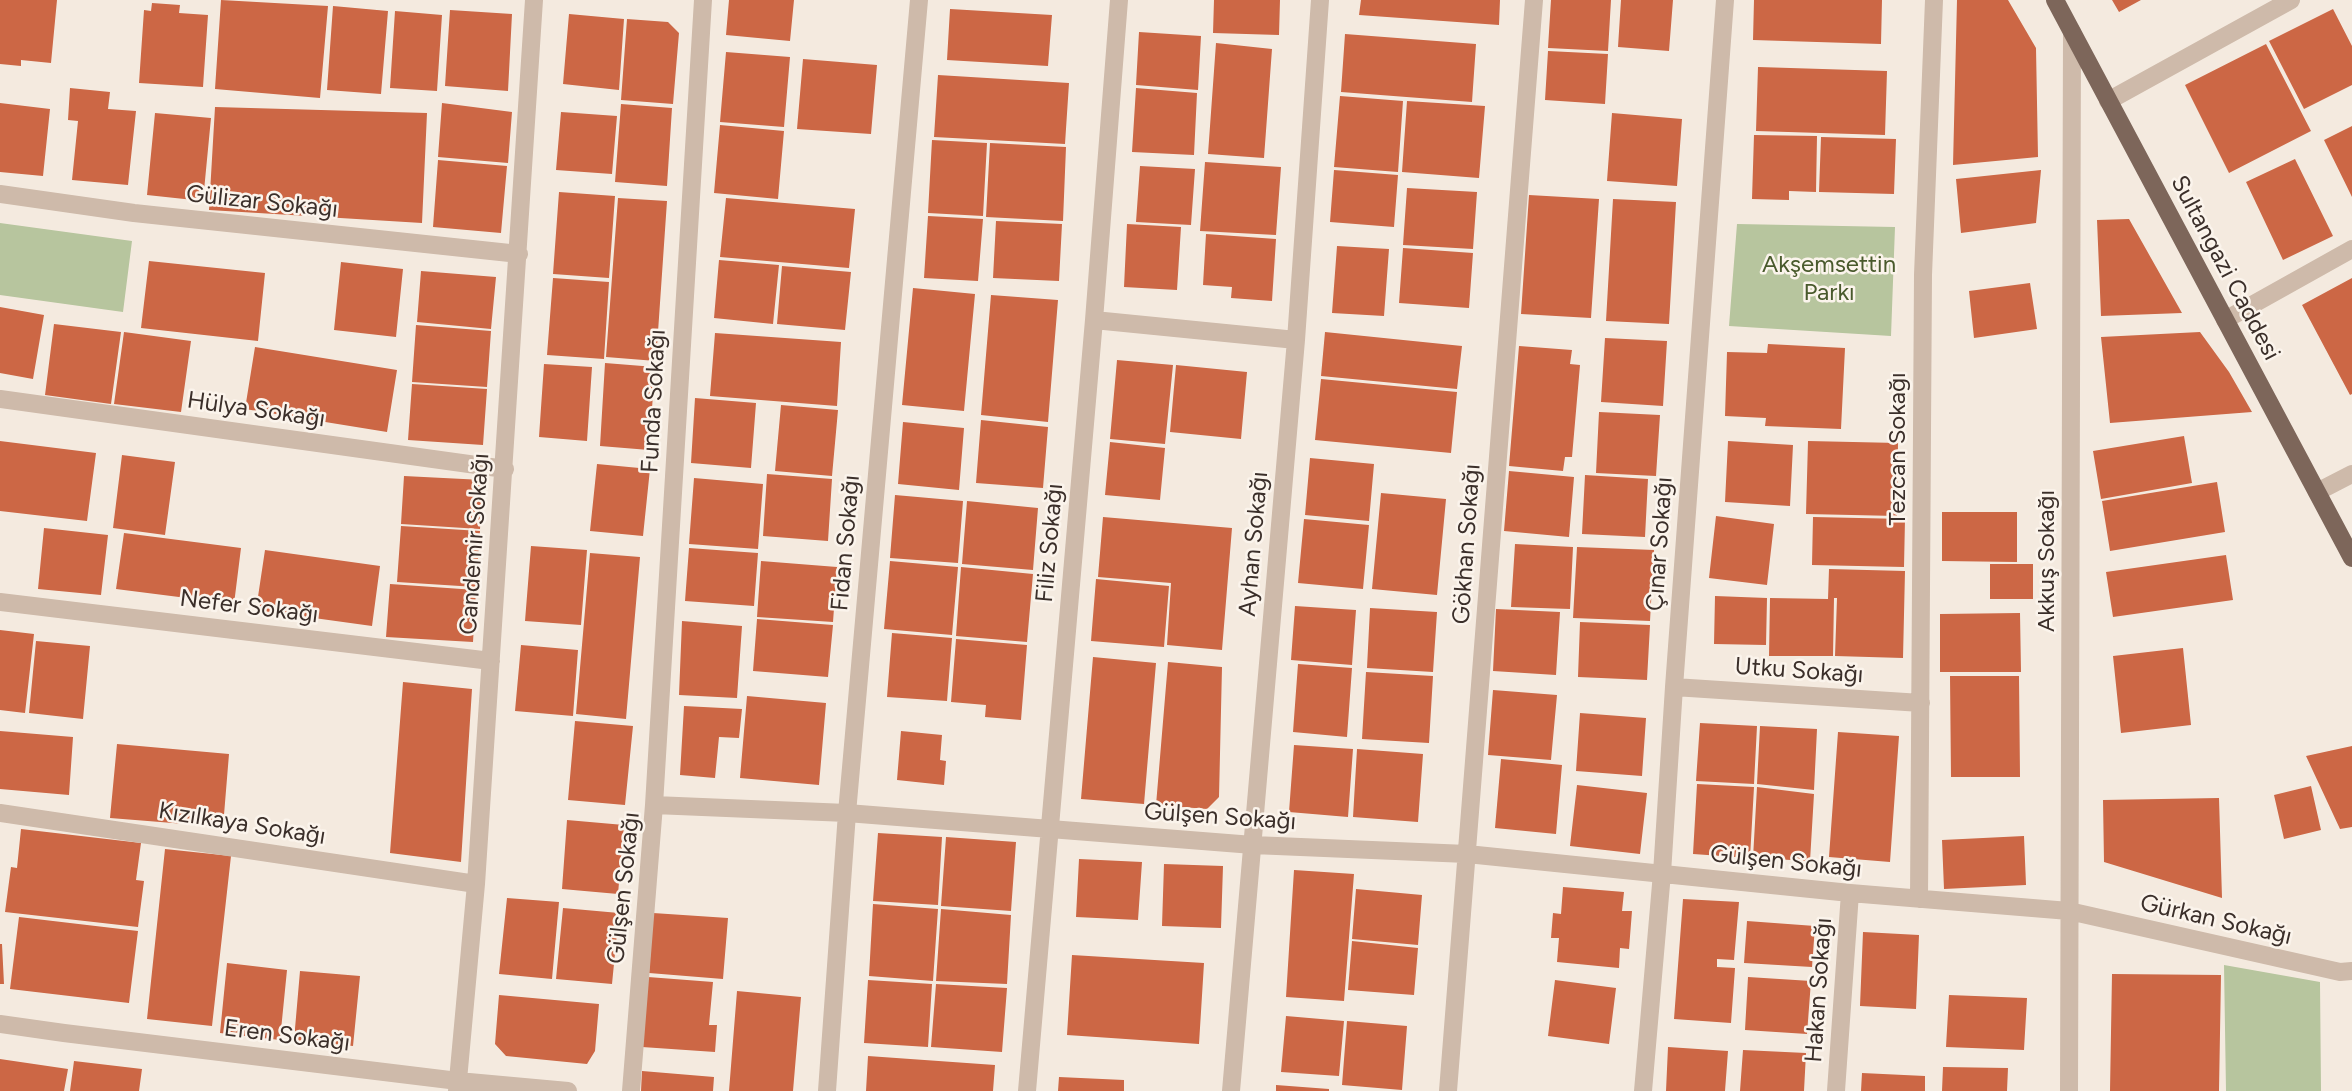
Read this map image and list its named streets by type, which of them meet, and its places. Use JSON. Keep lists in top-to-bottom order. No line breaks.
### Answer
{"streets":{"main road":["Sultangazi Caddesi"],"street":["Gülizar Sokağı","Funda Sokağı","Hülya Sokağı","Tezcan Sokağı","Fidan Sokağı","Filiz Sokağı","Candemir Sokağı","Ayhan Sokağı","Gökhan Sokağı","Çınar Sokağı","Akkuş Sokağı","Nefer Sokağı","Utku Sokağı","Gülşen Sokağı","Kızılkaya Sokağı","Gürkan Sokağı","Hakan Sokağı","Eren Sokağı"]},"crossings":[["Gülizar Sokağı","Candemir Sokağı"],["Sultangazi Caddesi","Akkuş Sokağı"],["Funda Sokağı","Gülşen Sokağı"],["Hülya Sokağı","Candemir Sokağı"],["Tezcan Sokağı","Utku Sokağı"],["Tezcan Sokağı","Gülşen Sokağı"],["Fidan Sokağı","Gülşen Sokağı"],["Filiz Sokağı","Gülşen Sokağı"],["Candemir Sokağı","Nefer Sokağı"],["Candemir Sokağı","Kızılkaya Sokağı"],["Candemir Sokağı","Eren Sokağı"],["Ayhan Sokağı","Gülşen Sokağı"],["Gökhan Sokağı","Gülşen Sokağı"],["Çınar Sokağı","Utku Sokağı"],["Çınar Sokağı","Gülşen Sokağı"],["Akkuş Sokağı","Gülşen Sokağı"],["Akkuş Sokağı","Gürkan Sokağı"],["Gülşen Sokağı","Gürkan Sokağı"],["Gülşen Sokağı","Hakan Sokağı"]],"parks":["Akşemsettin Parkı"]}
